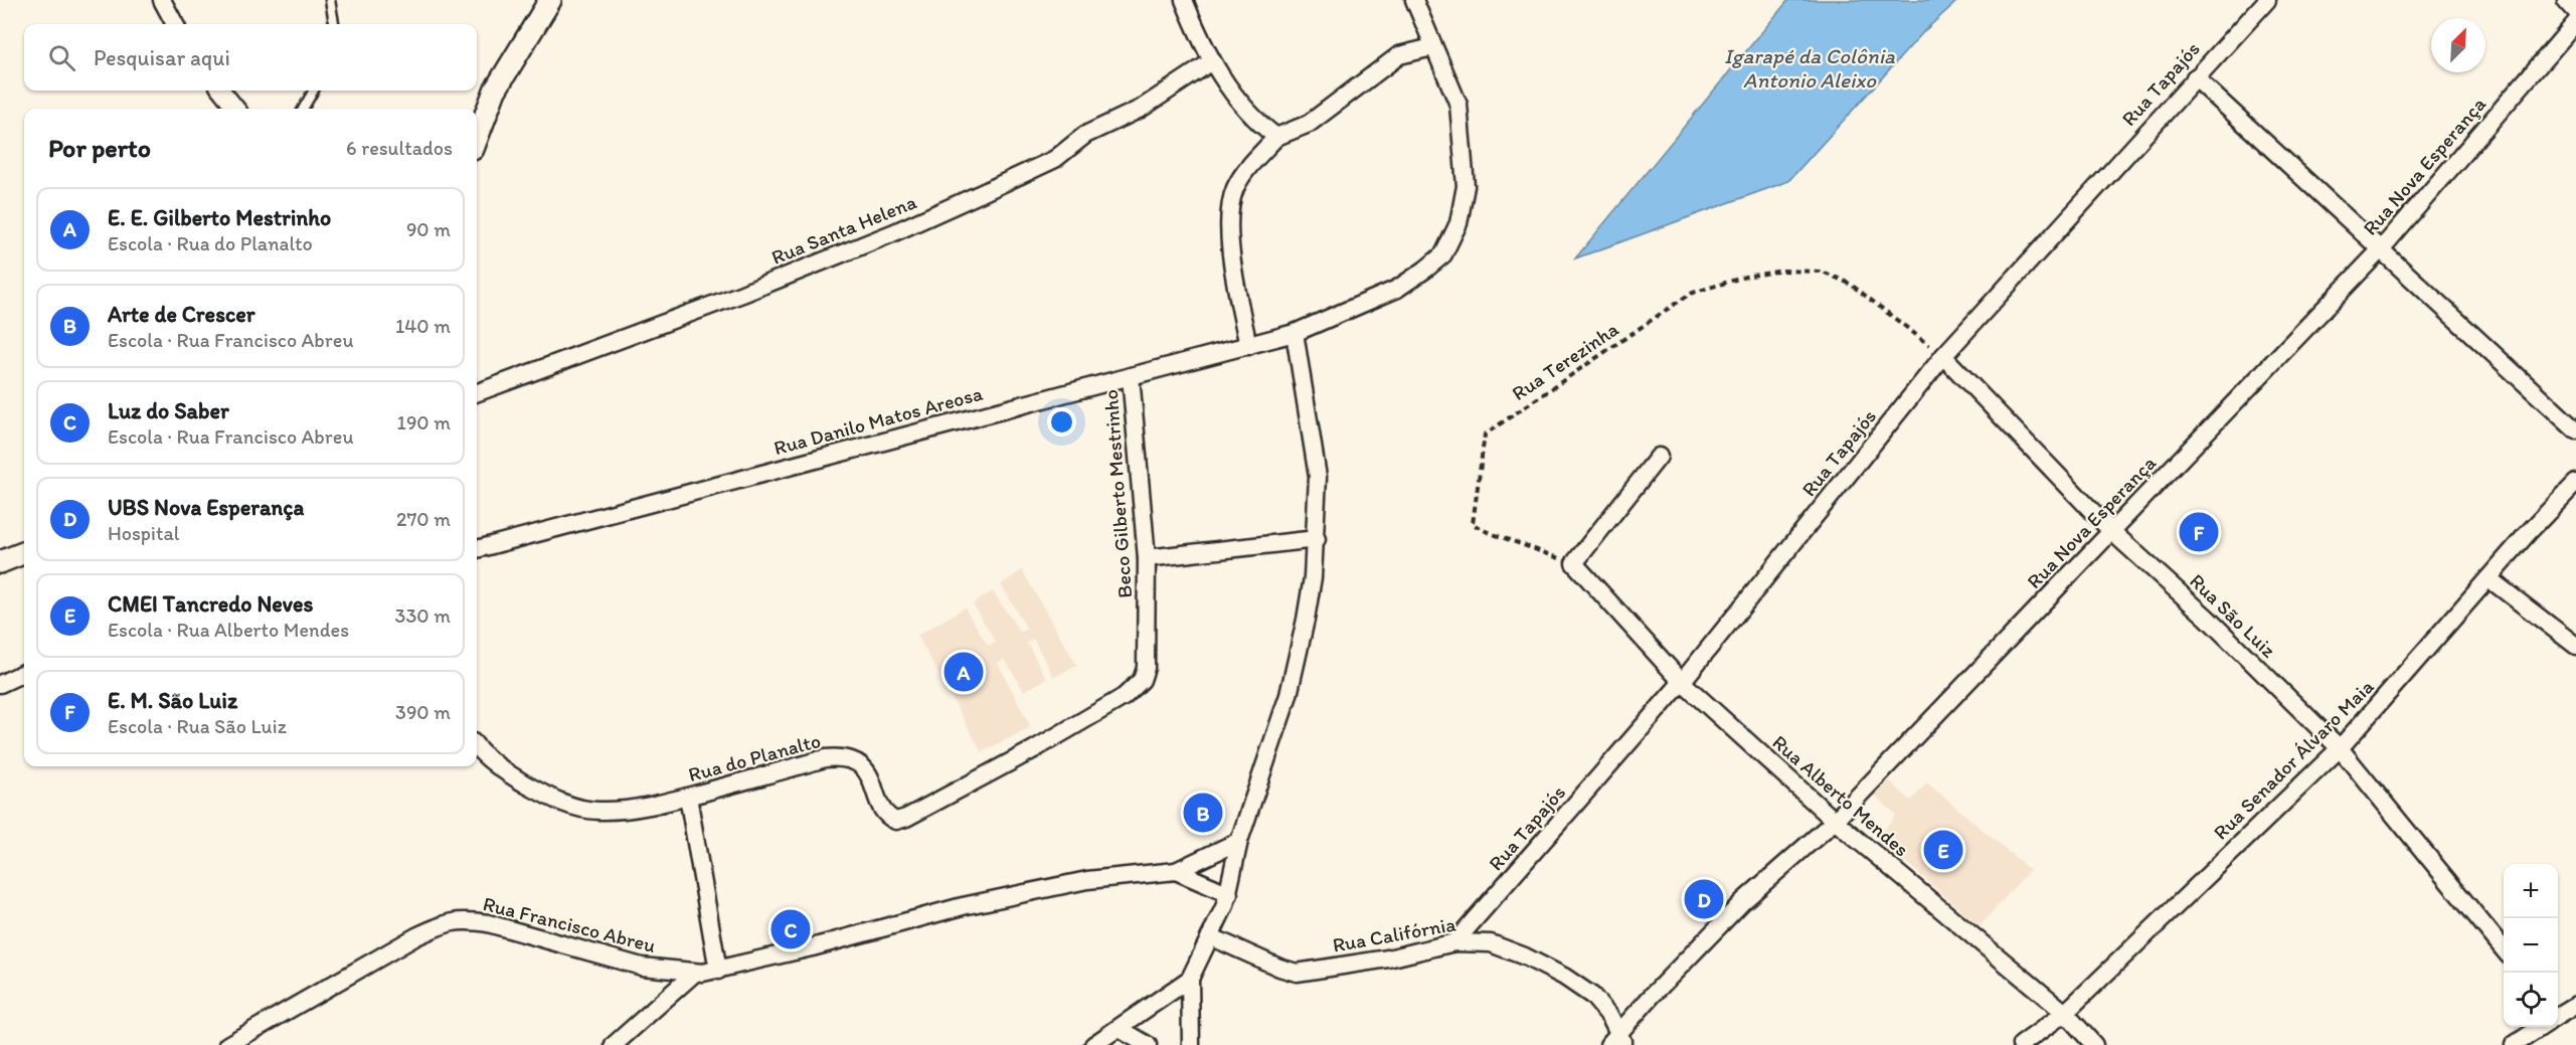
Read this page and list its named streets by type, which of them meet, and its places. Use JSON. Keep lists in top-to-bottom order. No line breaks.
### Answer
{"streets":{"street":["Rua Tapajós","Rua Nova Esperança","Rua Santa Helena","Rua Danilo Matos Areosa","Beco Gilberto Mestrinho","Rua São Luiz","Rua do Planalto","Rua Senador Álvaro Maia","Rua Alberto Mendes","Rua Francisco Abreu","Rua Califórnia"],"path":["Rua Terezinha"]},"crossings":[["Rua Tapajós","Rua Terezinha"],["Rua Tapajós","Rua São Luiz"],["Rua Tapajós","Rua Alberto Mendes"],["Rua Tapajós","Rua Califórnia"],["Rua Nova Esperança","Rua São Luiz"],["Rua Nova Esperança","Rua Alberto Mendes"],["Rua Nova Esperança","Rua Califórnia"],["Rua Terezinha","Rua São Luiz"],["Rua Terezinha","Rua Alberto Mendes"],["Rua Danilo Matos Areosa","Beco Gilberto Mestrinho"],["Beco Gilberto Mestrinho","Rua do Planalto"],["Rua São Luiz","Rua Senador Álvaro Maia"],["Rua Senador Álvaro Maia","Rua Alberto Mendes"]],"water":["Igarapé da Colônia Antonio Aleixo"],"north":"top right","page":{"search":"Pesquisar aqui","heading":["Por perto","6 resultados"],"list":[{"mark":"A","name":"E. E. Gilberto Mestrinho","note":"Escola · Rua do Planalto","value":"90 m"},{"mark":"B","name":"Arte de Crescer","note":"Escola · Rua Francisco Abreu","value":"140 m"},{"mark":"C","name":"Luz do Saber","note":"Escola · Rua Francisco Abreu","value":"190 m"},{"mark":"D","name":"UBS Nova Esperança","note":"Hospital","value":"270 m"},{"mark":"E","name":"CMEI Tancredo Neves","note":"Escola · Rua Alberto Mendes","value":"330 m"},{"mark":"F","name":"E. M. São Luiz","note":"Escola · Rua São Luiz","value":"390 m"}],"pins":["F","A","B","E","D","C"],"map_buttons":["+","−"]}}
